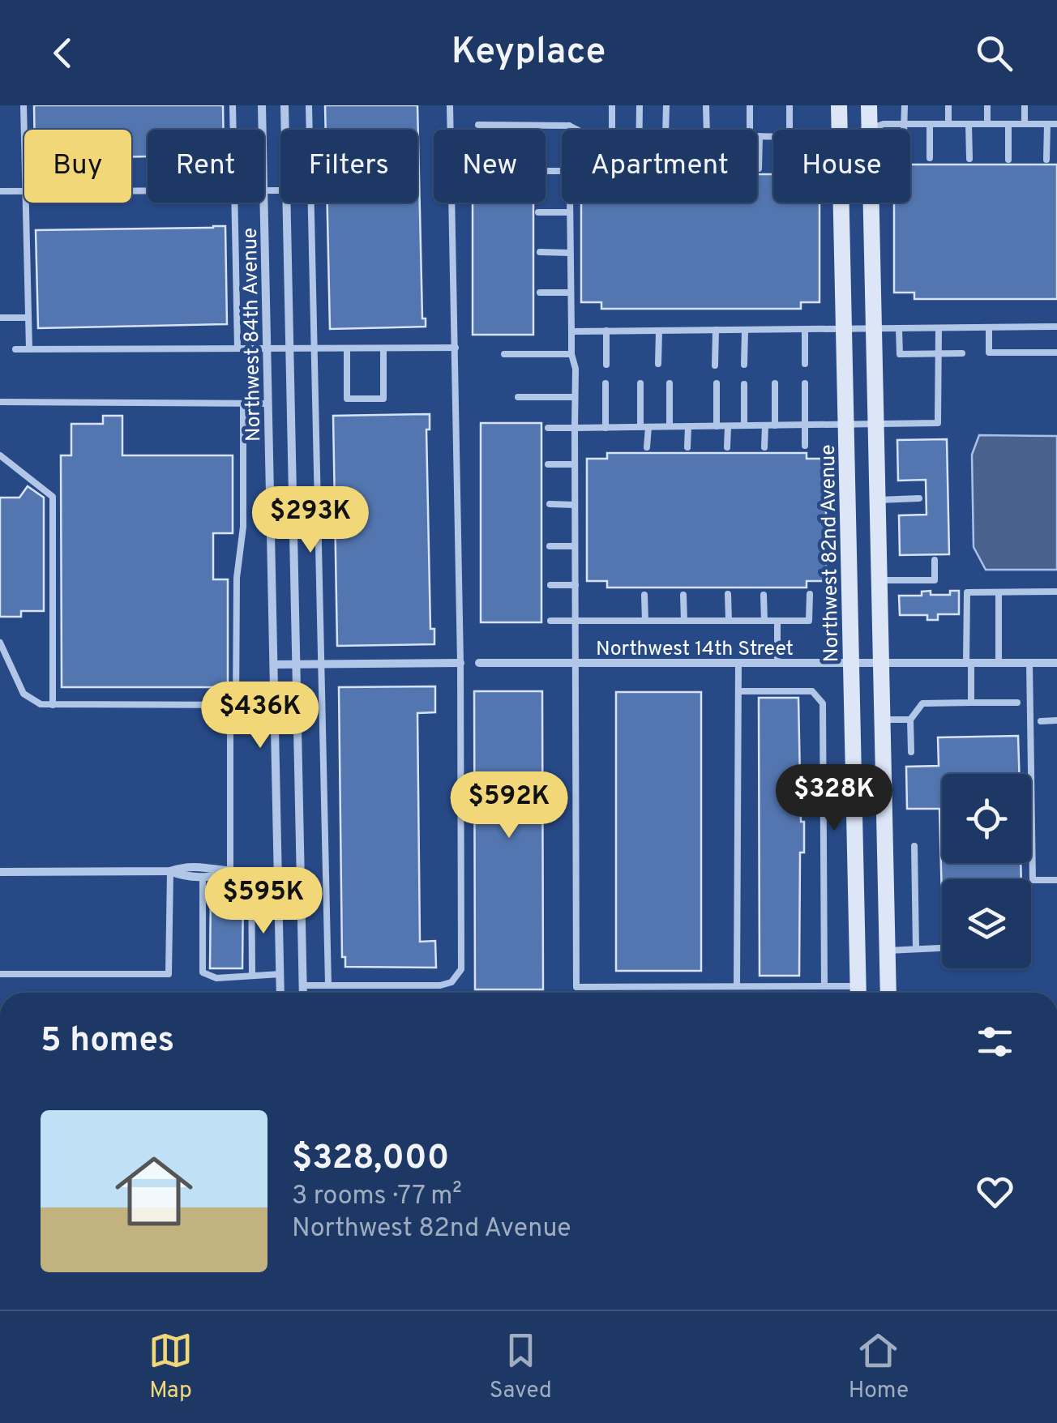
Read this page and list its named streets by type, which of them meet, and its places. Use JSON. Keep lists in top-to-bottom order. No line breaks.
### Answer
{"streets":{"street":["Northwest 84th Avenue","Northwest 82nd Avenue","Northwest 14th Street"]},"crossings":[["Northwest 82nd Avenue","Northwest 14th Street"]],"page":{"header":"Keyplace","chip":["Buy","Rent","Filters","New","Apartment","House"],"price":["$293K","$436K","$328K","$592K","$595K"],"heading":"5 homes","list":[{"name":"$328,000","note":"3 rooms · 77 m² · Northwest 82nd Avenue"}],"tabs":["Map","Saved","Home"]}}
